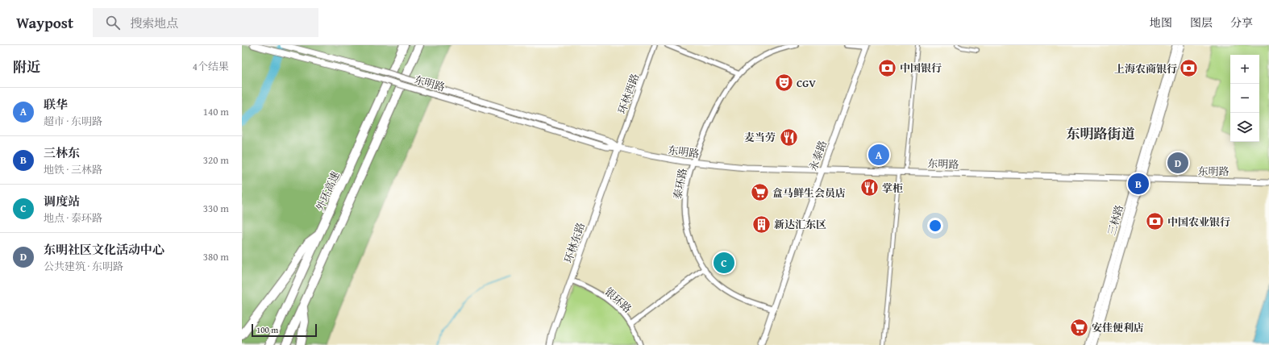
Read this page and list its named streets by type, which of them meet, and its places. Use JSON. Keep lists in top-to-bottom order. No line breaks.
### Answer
{"streets":{"highway":["外环高速"],"main road":["东明路","永泰路","三林路","环林东路"],"street":["环林西路","泰环路","银环路"]},"crossings":[["东明路","环林西路"],["东明路","永泰路"],["东明路","泰环路"],["东明路","三林路"],["东明路","环林东路"],["环林西路","环林东路"],["永泰路","泰环路"],["环林东路","银环路"]],"districts":["东明路街道"],"places":{"bank":["中国银行","上海农商银行","中国农业银行"],"theatre":["CGV"],"restaurant":["麦当劳","掌柜"],"supermarket":["盒马鲜生会员店","安佳便利店"],"building":["新达汇东区"]},"scale_bar":"100 m","page":{"header":"Waypost","search":"搜索地点","nav":["地图","图层","分享"],"heading":["附近","4个结果"],"map_buttons":["+","−"],"list":[{"mark":"A","name":"联华","note":"超市 · 东明路","value":"140 m"},{"mark":"B","name":"三林东","note":"地铁 · 三林路","value":"320 m"},{"mark":"C","name":"调度站","note":"地点 · 泰环路","value":"330 m"},{"mark":"D","name":"东明社区文化活动中心","note":"公共建筑 · 东明路","value":"380 m"}],"pins":["A","D","B","C"],"scale":"100 m"}}
